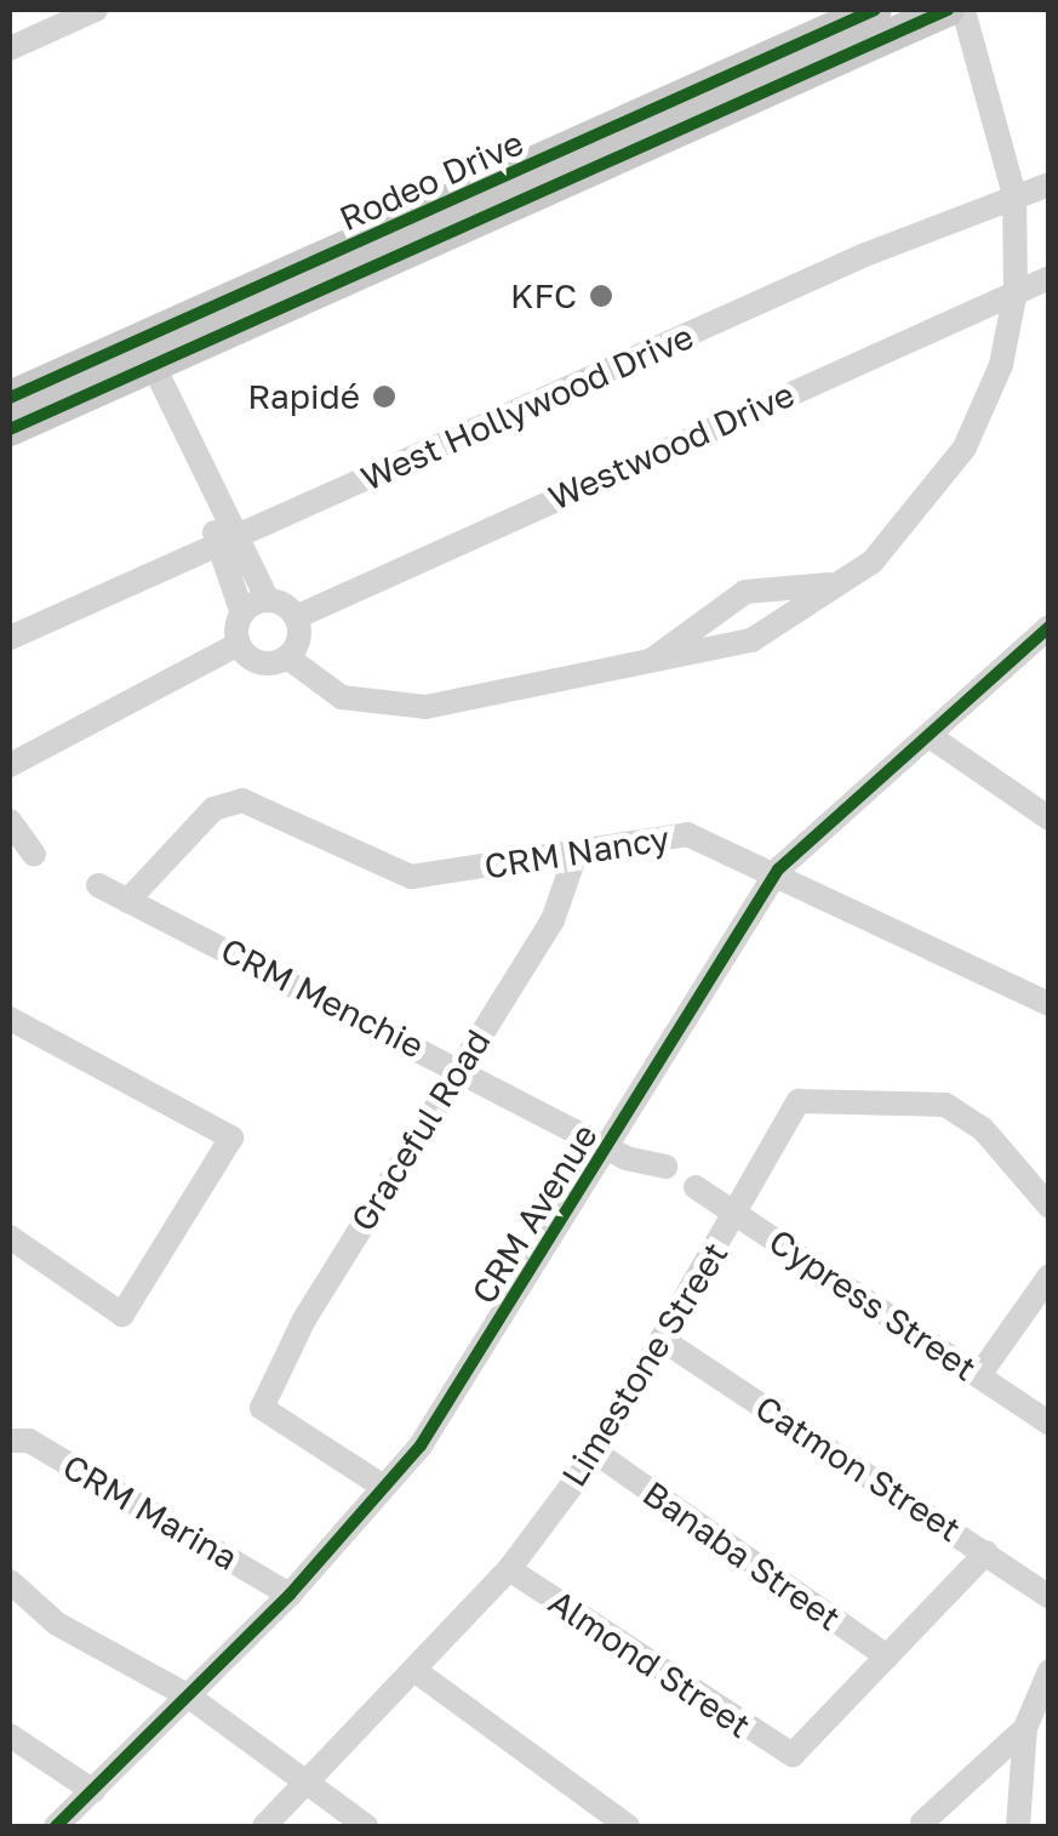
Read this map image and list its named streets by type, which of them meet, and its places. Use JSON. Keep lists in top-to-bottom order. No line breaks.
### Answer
{"streets":{"main road":["Rodeo Drive"],"street":["West Hollywood Drive","Westwood Drive","CRM Nancy","CRM Menchie","Graceful Road","CRM Avenue","Cypress Street","Limestone Street","Catmon Street","CRM Marina","Banaba Street","Almond Street"]},"crossings":[["CRM Nancy","CRM Menchie"],["CRM Nancy","Graceful Road"],["CRM Nancy","CRM Avenue"],["CRM Menchie","Graceful Road"],["CRM Menchie","CRM Avenue"],["Graceful Road","CRM Avenue"],["CRM Avenue","CRM Marina"],["Cypress Street","Limestone Street"],["Limestone Street","Catmon Street"],["Limestone Street","Banaba Street"],["Limestone Street","Almond Street"],["Banaba Street","Almond Street"]],"places":["KFC","Rapidé"]}
